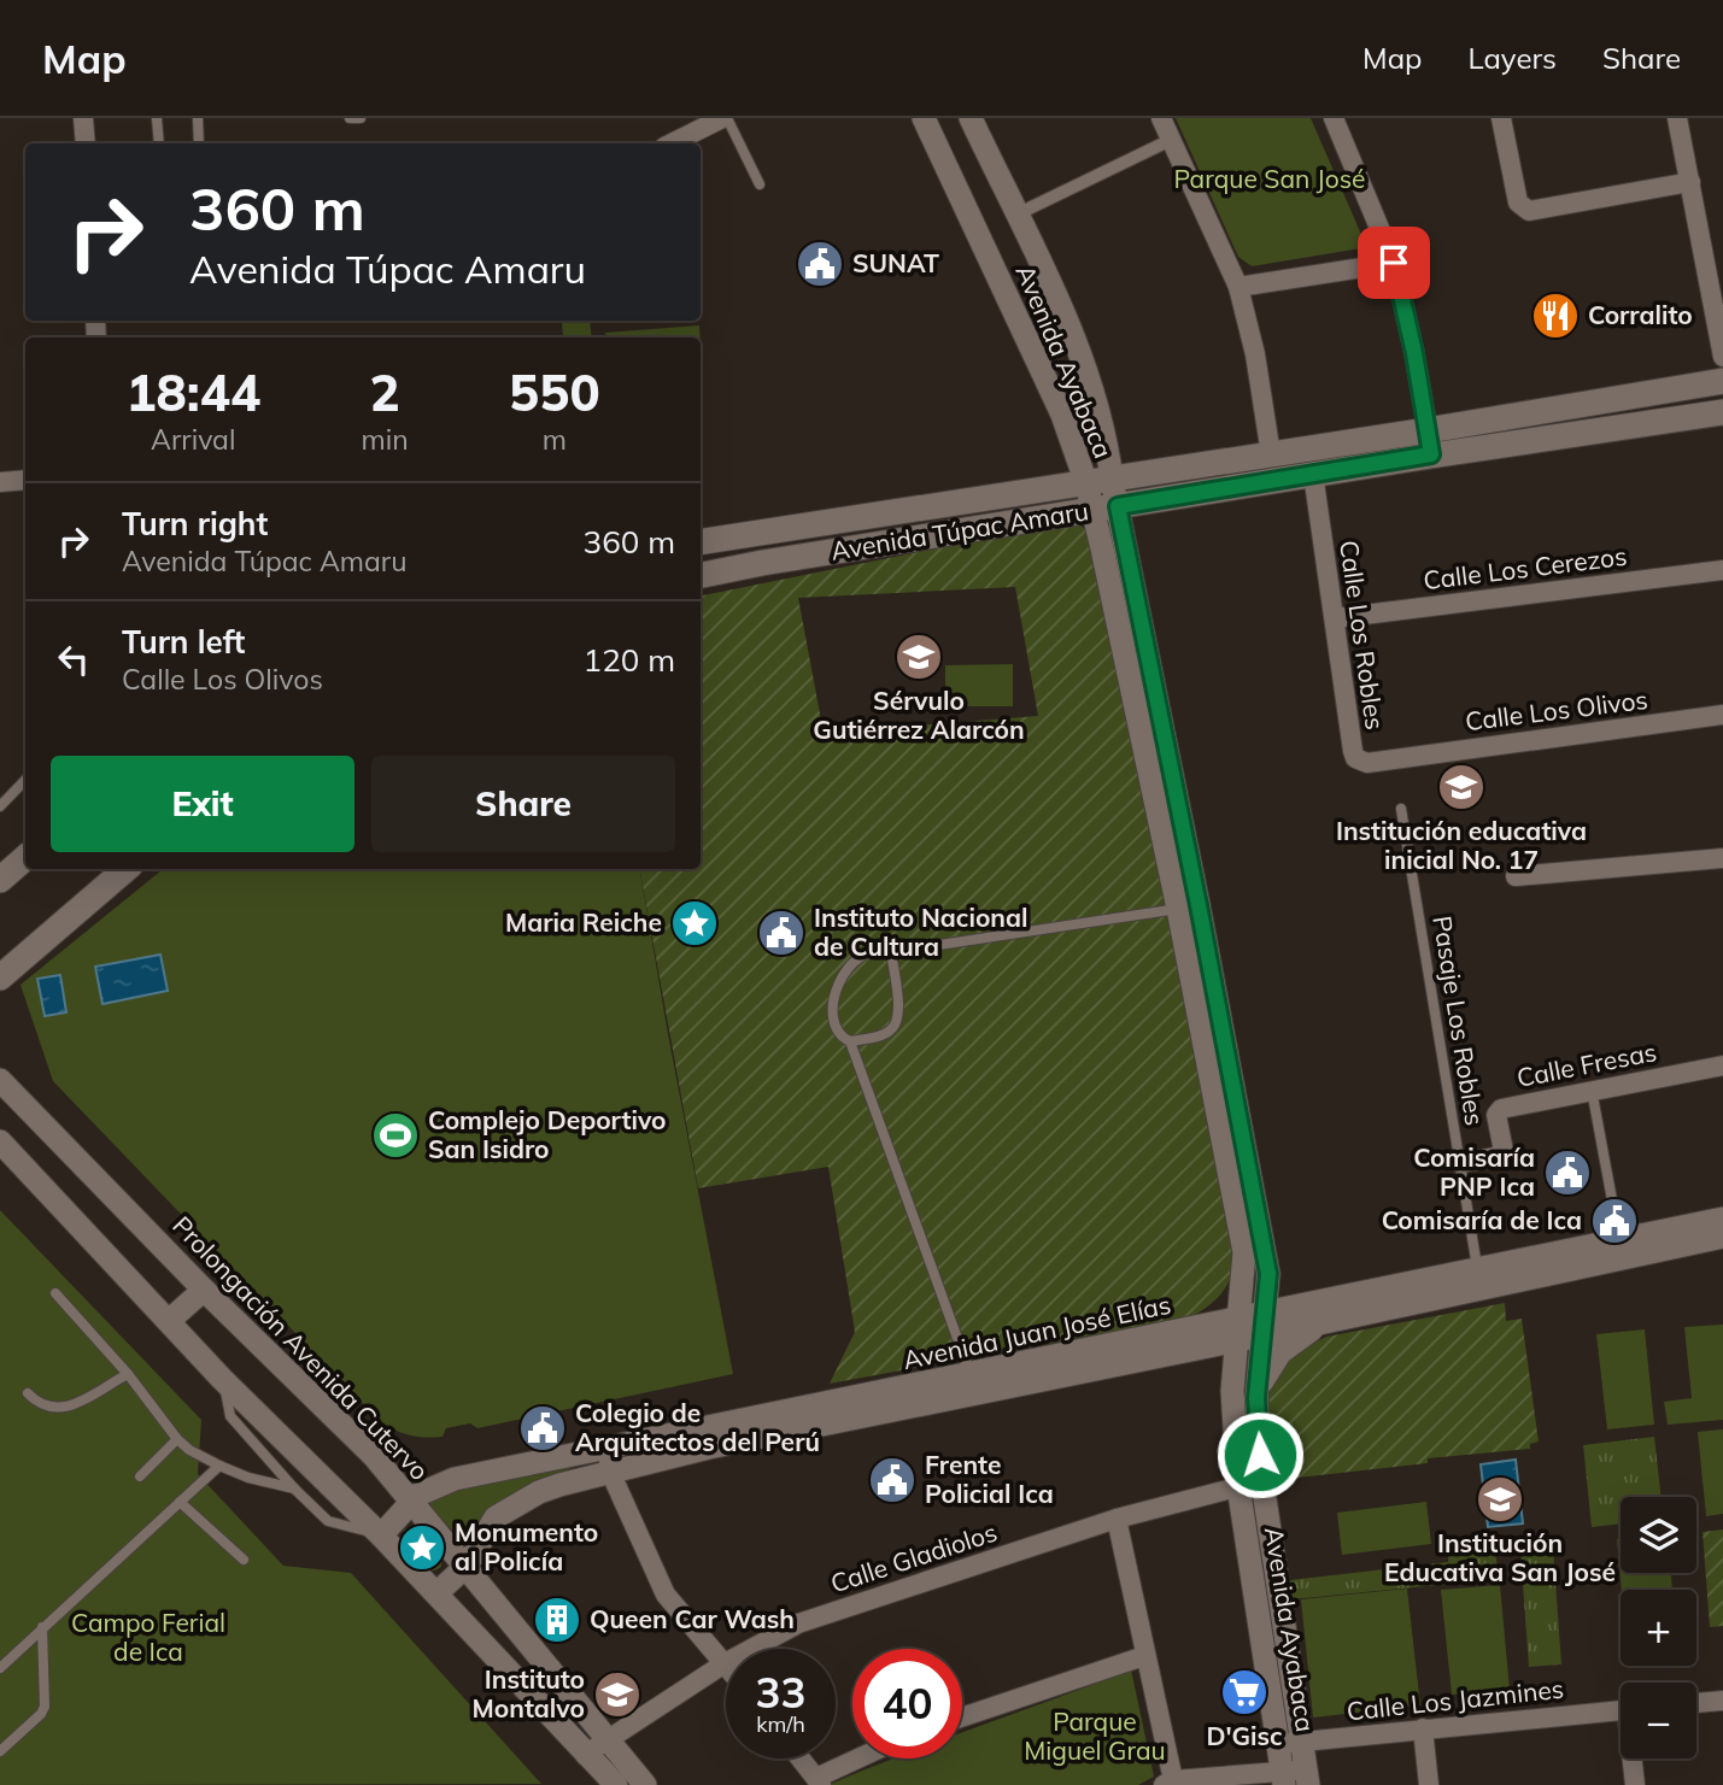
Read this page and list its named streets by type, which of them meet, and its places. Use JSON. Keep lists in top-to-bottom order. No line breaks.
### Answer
{"streets":{"main road":["Avenida Túpac Amaru"],"street":["Avenida Ayabaca","Calle Los Cerezos","Calle Los Robles","Calle Los Olivos","Calle Fresas","Avenida Juan José Elías","Prolongación Avenida Cutervo","Calle Gladiolos","Calle Los Jazmines"],"lane":["Pasaje Los Robles"]},"crossings":[["Avenida Ayabaca","Avenida Túpac Amaru"],["Avenida Ayabaca","Avenida Juan José Elías"],["Avenida Ayabaca","Calle Gladiolos"],["Avenida Ayabaca","Calle Los Jazmines"],["Avenida Túpac Amaru","Calle Los Robles"],["Calle Los Cerezos","Calle Los Robles"],["Calle Los Robles","Calle Los Olivos"],["Pasaje Los Robles","Calle Fresas"],["Pasaje Los Robles","Avenida Juan José Elías"],["Avenida Juan José Elías","Prolongación Avenida Cutervo"],["Prolongación Avenida Cutervo","Calle Gladiolos"]],"parks":["Parque San José","Campo Ferial de Ica","Parque Miguel Grau"],"places":{"public building":["SUNAT","Instituto Nacional de Cultura","Comisaría PNP Ica","Comisaría de Ica","Colegio de Arquitectos del Perú","Frente Policial Ica"],"restaurant":["Corralito"],"school or university":["Sérvulo Gutiérrez Alarcón","Institución educativa inicial No. 17","Institución Educativa San José","Instituto Montalvo"],"place":["Maria Reiche","Monumento al Policía"],"sports":["Complejo Deportivo San Isidro"],"building":["Queen Car Wash"],"supermarket":["D'Gisc"]},"page":{"header":"Map","nav":["Map","Layers","Share"],"turn":["360 m","Avenida Túpac Amaru"],"eta":["18:44","Arrival","2","min","550","m"],"list":[{"name":"Turn right","note":"Avenida Túpac Amaru","value":"360 m"},{"name":"Turn left","note":"Calle Los Olivos","value":"120 m"}],"buttons":["Exit","Share"],"map_buttons":["+","−"],"speed":"33 km/h","limit":"40"}}
